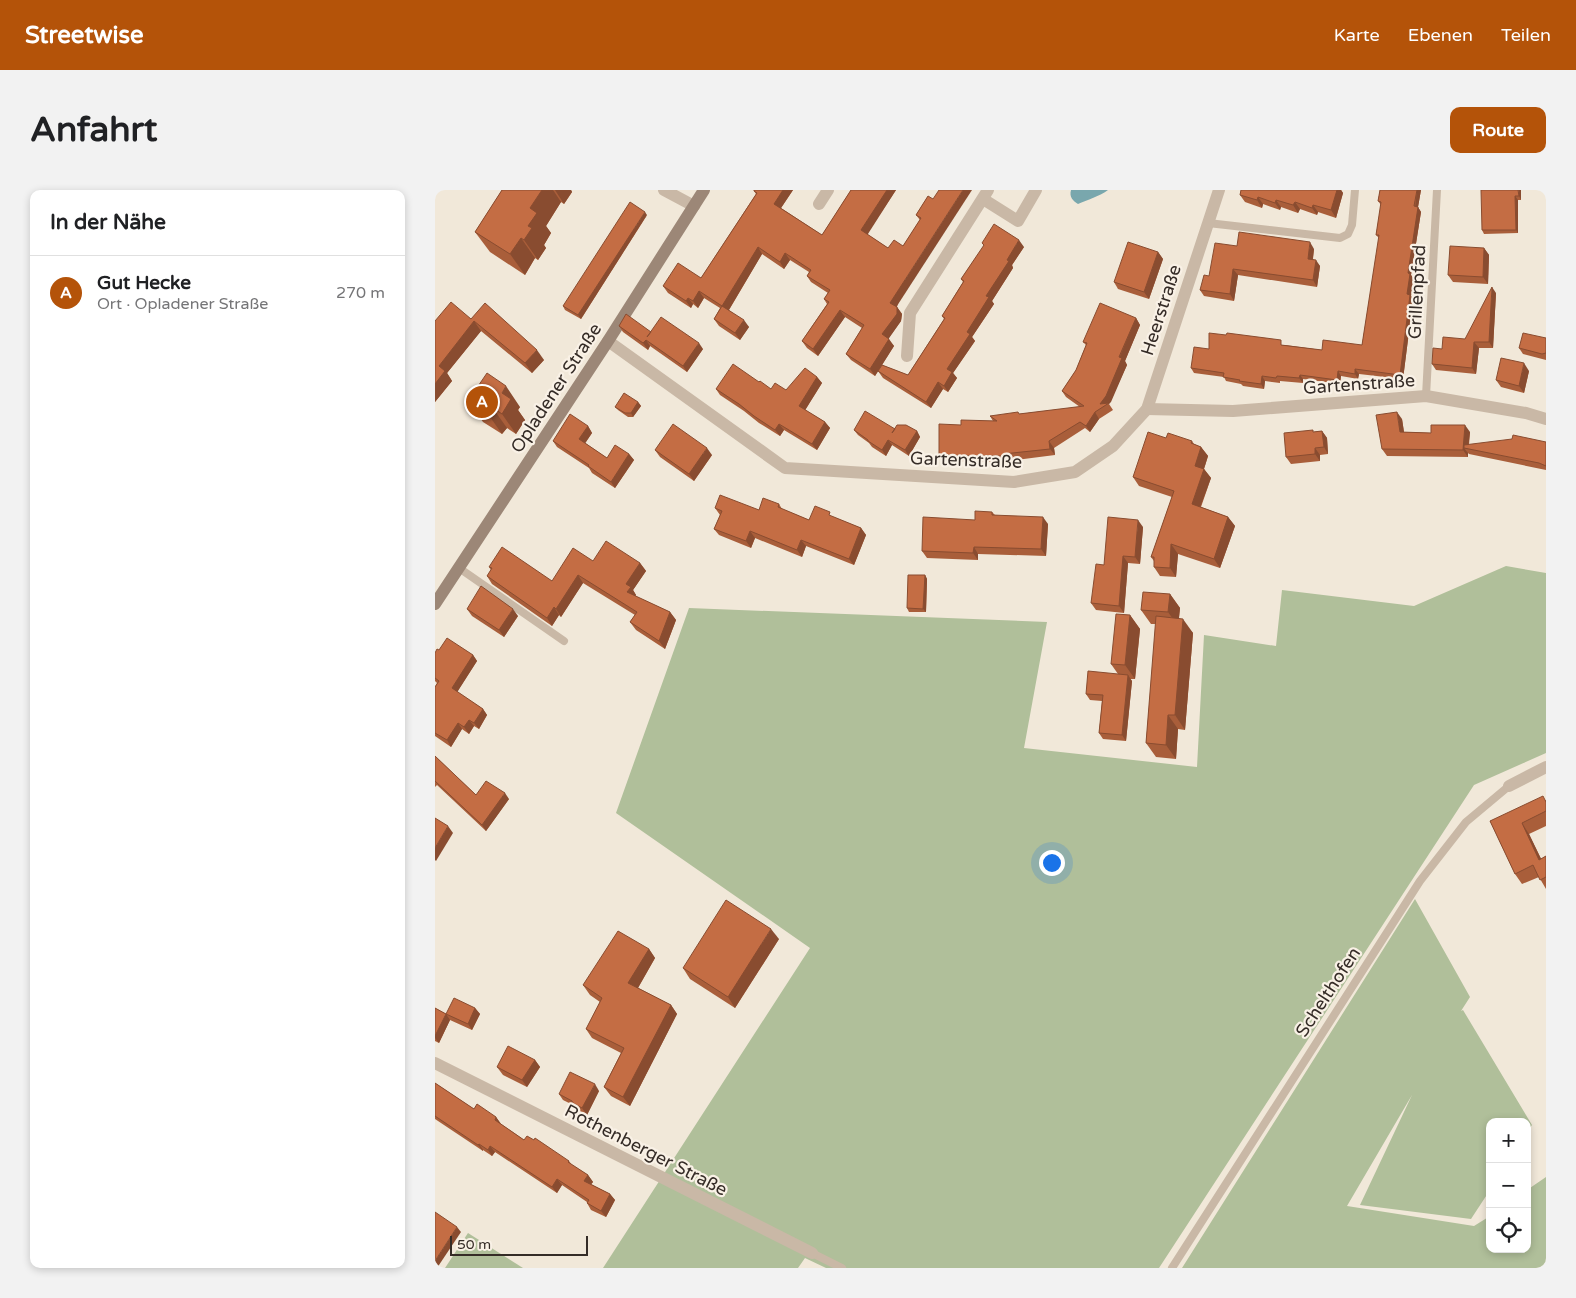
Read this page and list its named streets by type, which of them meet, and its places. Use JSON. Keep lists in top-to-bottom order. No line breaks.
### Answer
{"streets":{"main road":["Opladener Straße"],"street":["Heerstraße","Gartenstraße","Schelthofen","Rothenberger Straße"],"lane":["Grillenpfad"]},"crossings":[["Grillenpfad","Gartenstraße"],["Heerstraße","Gartenstraße"],["Gartenstraße","Opladener Straße"]],"scale_bar":"50 m","page":{"header":"Streetwise","nav":["Karte","Ebenen","Teilen"],"buttons":"Route","title":"Anfahrt","heading":"In der Nähe","list":[{"mark":"A","name":"Gut Hecke","note":"Ort · Opladener Straße","value":"270 m"}],"pins":"A","map_buttons":["+","−"],"scale":"50 m"}}
